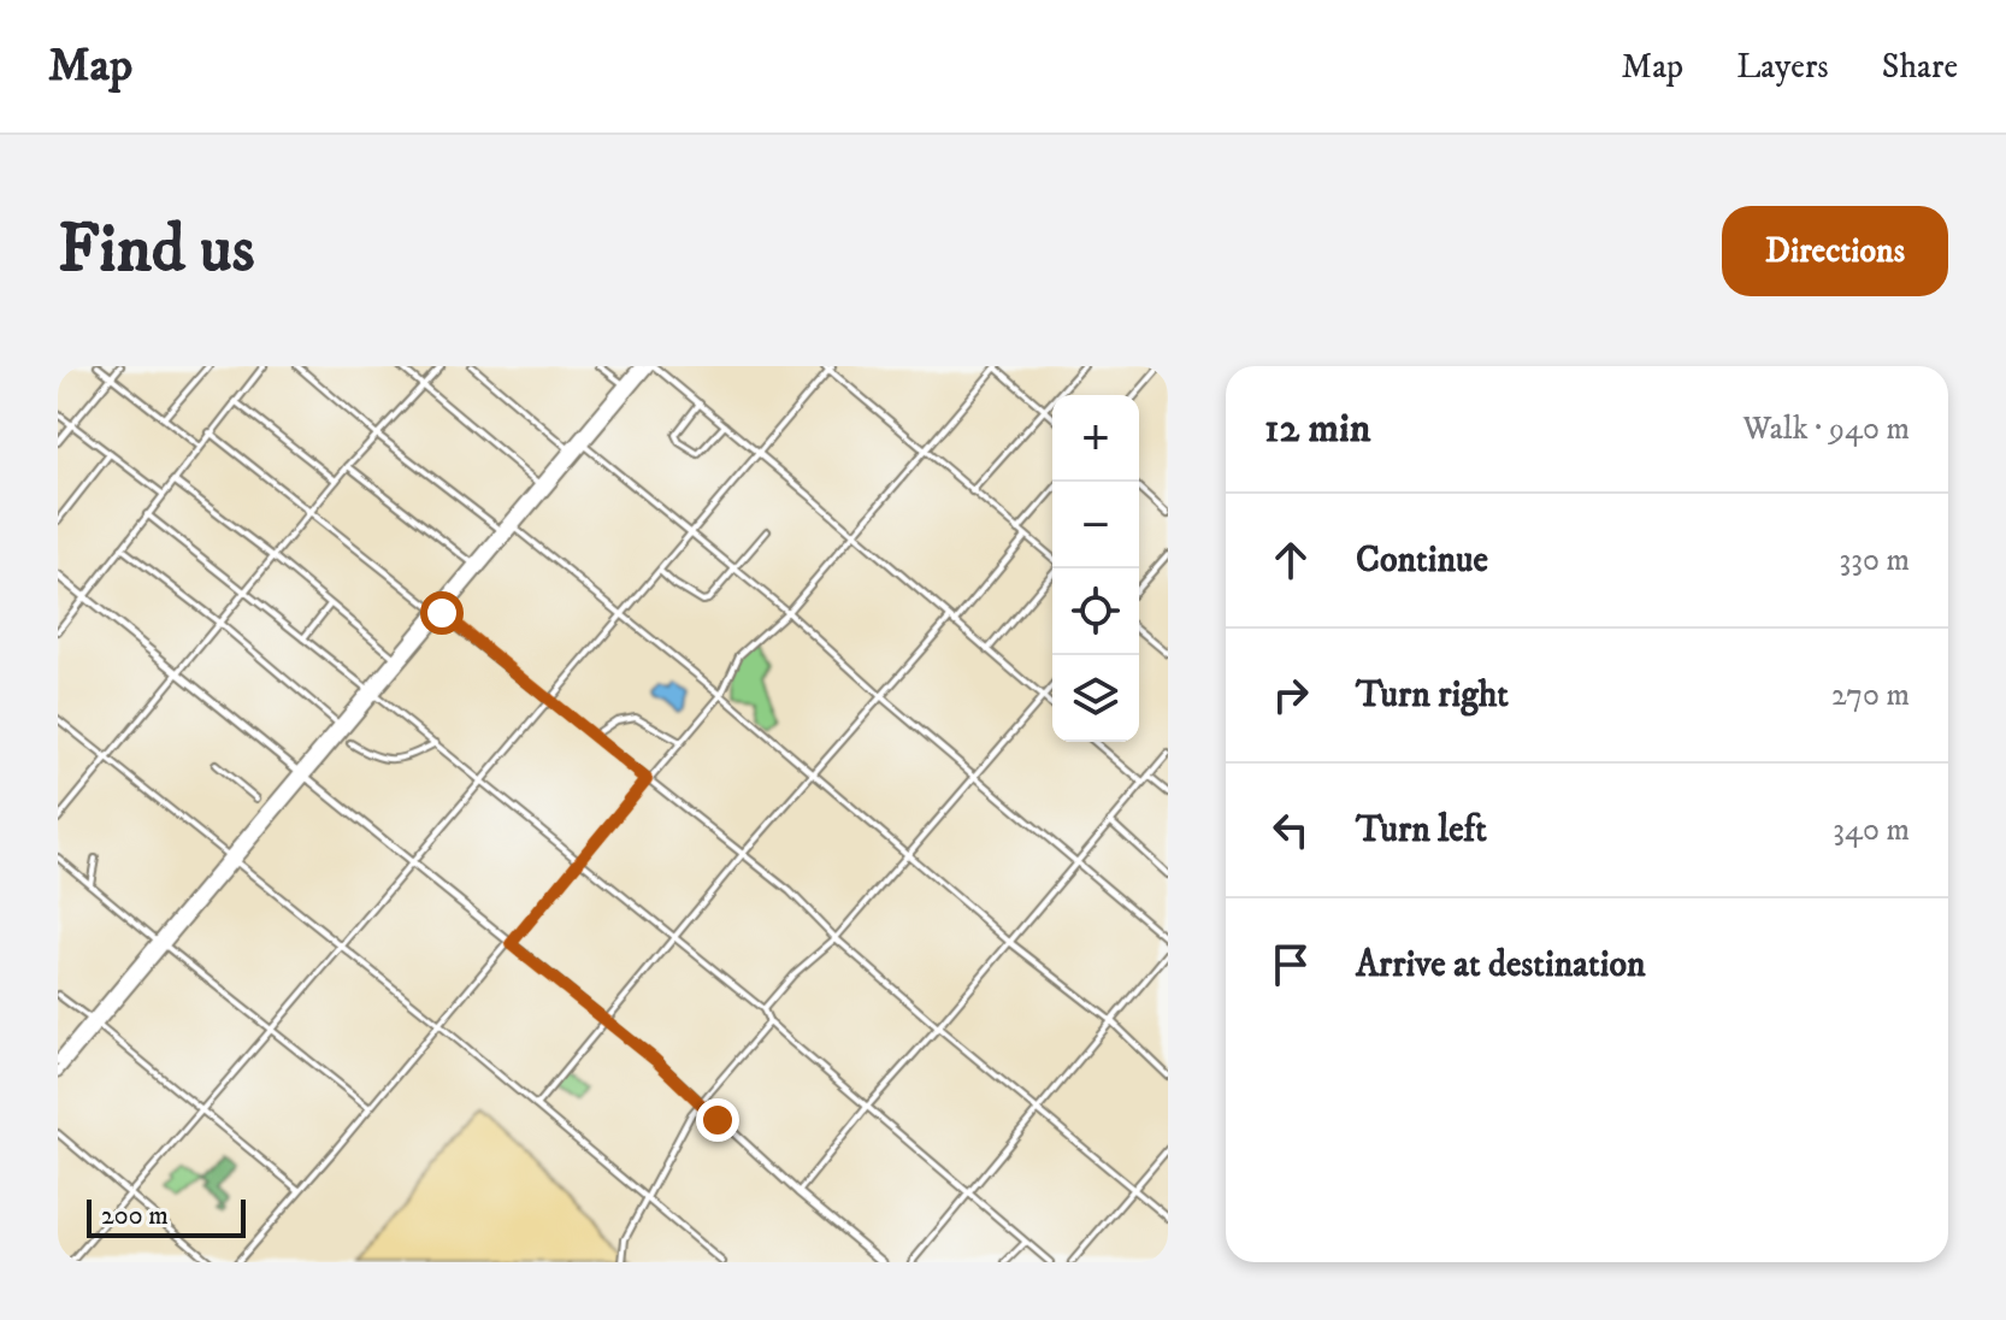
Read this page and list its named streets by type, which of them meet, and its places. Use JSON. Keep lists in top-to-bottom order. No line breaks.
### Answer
{"scale_bar":"200 m","page":{"header":"Map","nav":["Map","Layers","Share"],"buttons":"Directions","title":"Find us","heading":["12 min","Walk · 940 m"],"map_buttons":["+","−"],"list":[["Continue","330 m"],["Turn right","270 m"],["Turn left","340 m"],"Arrive at destination"],"scale":"200 m"}}
